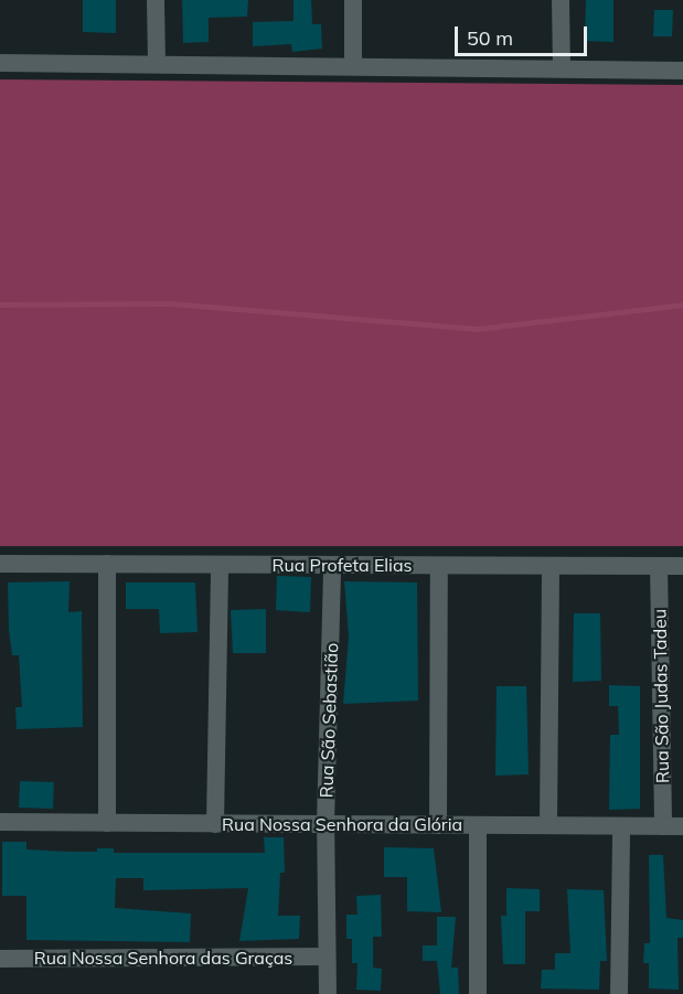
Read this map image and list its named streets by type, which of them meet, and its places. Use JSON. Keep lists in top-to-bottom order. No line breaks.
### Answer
{"streets":{"street":["Rua Profeta Elias","Rua São Judas Tadeu","Rua São Sebastião","Rua Nossa Senhora da Glória","Rua Nossa Senhora das Graças"]},"crossings":[["Rua Profeta Elias","Rua São Judas Tadeu"],["Rua Profeta Elias","Rua São Sebastião"],["Rua São Judas Tadeu","Rua Nossa Senhora da Glória"],["Rua São Sebastião","Rua Nossa Senhora da Glória"],["Rua São Sebastião","Rua Nossa Senhora das Graças"]],"scale_bar":"50 m"}
